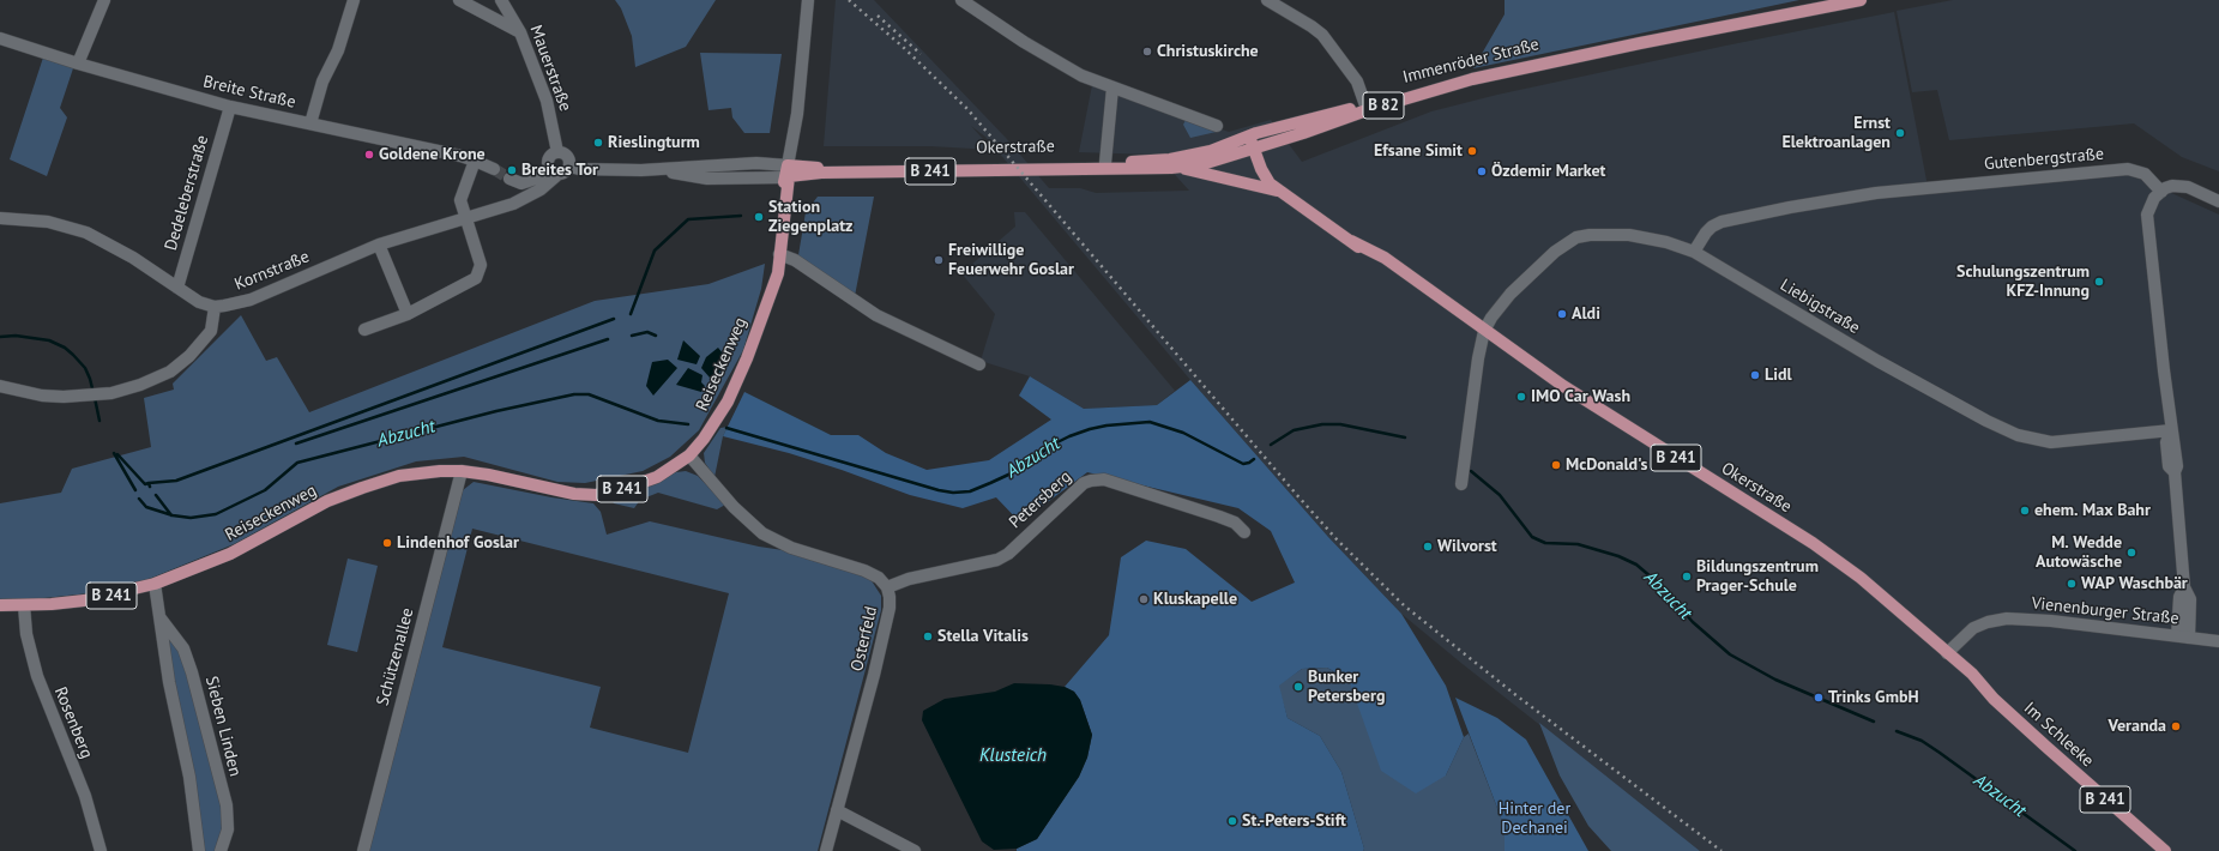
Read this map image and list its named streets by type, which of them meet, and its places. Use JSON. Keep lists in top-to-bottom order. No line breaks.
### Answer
{"streets":{"main road":["Immenröder Straße","B 82","Okerstraße","B 241","Reiseckenweg","Im Schleeke"],"street":["Mauerstraße","Breite Straße","Gutenbergstraße","Dedeleberstraße","Kornstraße","Liebigstraße","Petersberg","Vienenburger Straße","Osterfeld","Schützenallee","Rosenberg","Sieben Linden"]},"crossings":[["Immenröder Straße","B 82"],["Immenröder Straße","Okerstraße"],["Breite Straße","Dedeleberstraße"],["B 82","Okerstraße"],["Okerstraße","Kornstraße"],["Okerstraße","Liebigstraße"],["Okerstraße","Reiseckenweg"],["Okerstraße","Vienenburger Straße"],["Okerstraße","Im Schleeke"],["Gutenbergstraße","Liebigstraße"],["Dedeleberstraße","Kornstraße"],["Reiseckenweg","Osterfeld"],["Reiseckenweg","Schützenallee"],["Reiseckenweg","Rosenberg"],["Petersberg","Osterfeld"],["Vienenburger Straße","Im Schleeke"]],"water":["Abzucht","Klusteich"],"parks":["Hinter der Dechanei"],"places":["Christuskirche","Ernst Elektroanlagen","Rieslingturm","Efsane Simit","Goldene Krone","Breites Tor","Özdemir Market","Station Ziegenplatz","Freiwillige Feuerwehr Goslar","Schulungszentrum KFZ-Innung","Aldi","Lidl","IMO Car Wash","McDonald's","ehem. Max Bahr","Lindenhof Goslar","Wilvorst","M. Wedde Autowäsche","Bildungszentrum Prager-Schule","WAP Waschbär","Kluskapelle","Stella Vitalis","Bunker Petersberg","Trinks GmbH","Veranda","St.-Peters-Stift"]}
